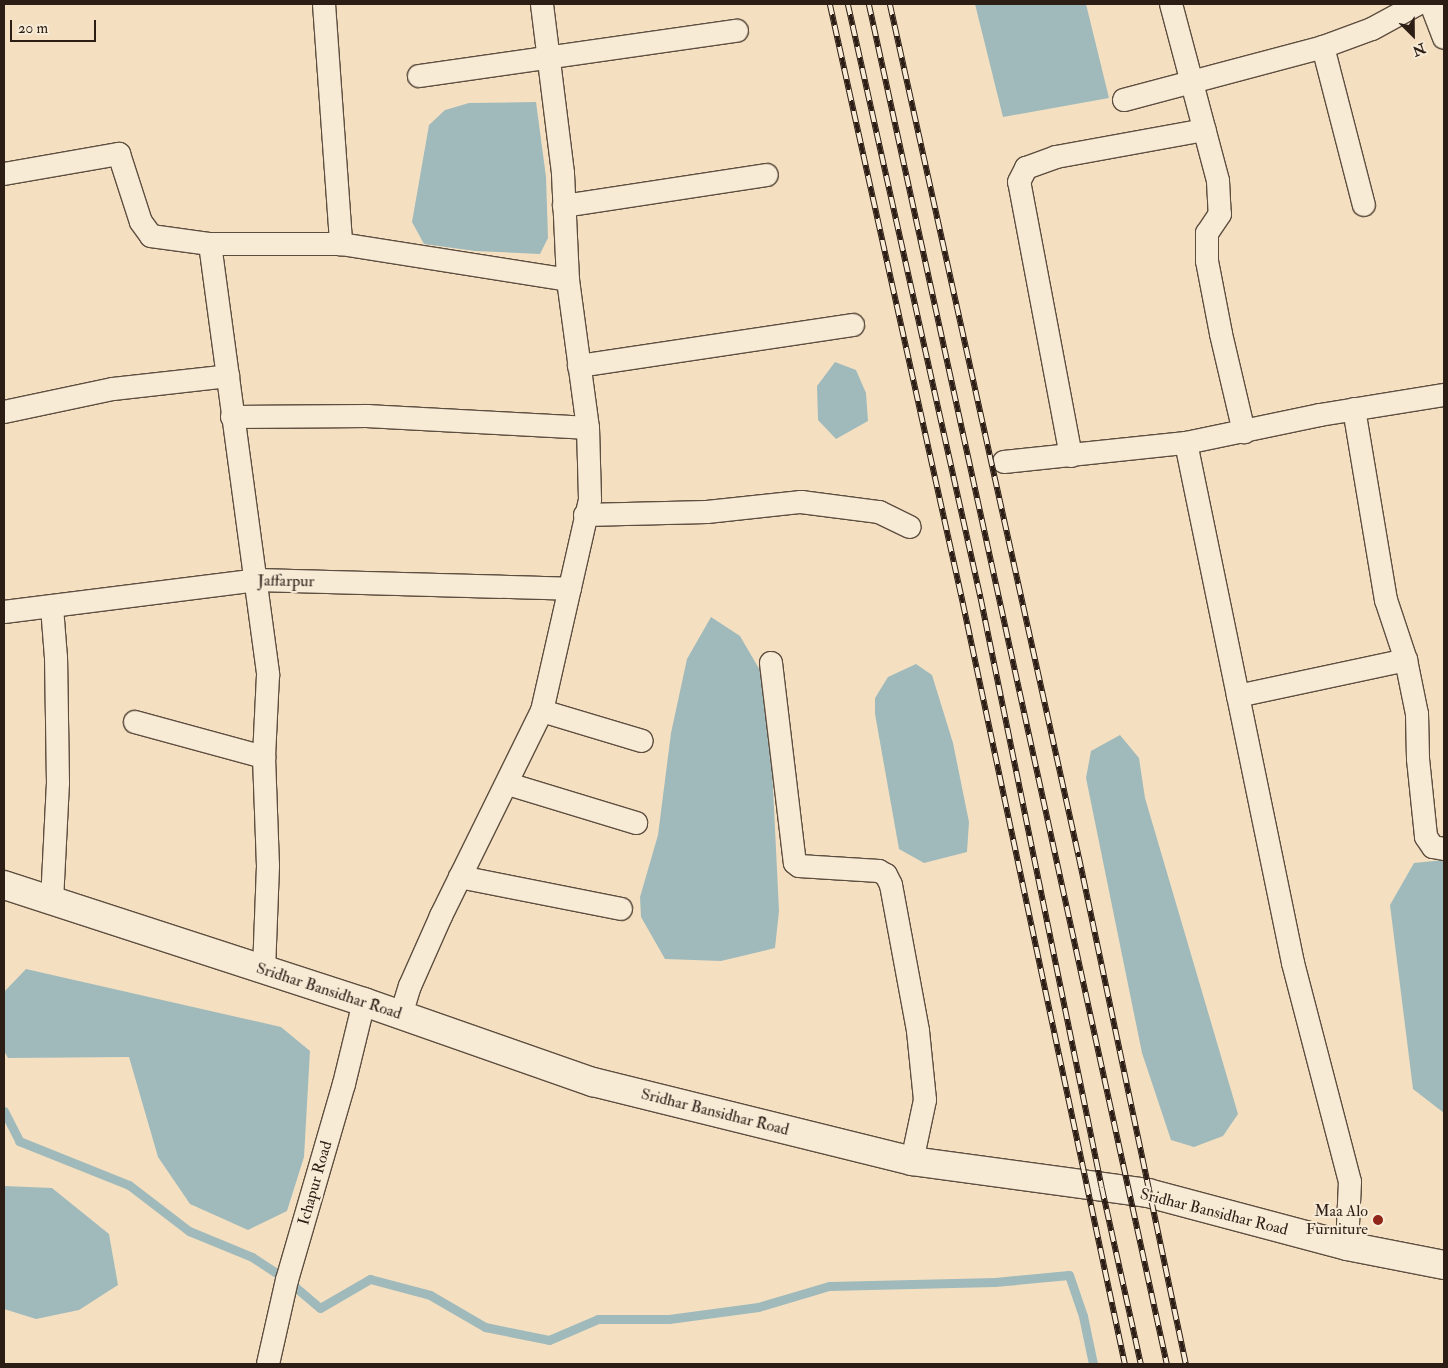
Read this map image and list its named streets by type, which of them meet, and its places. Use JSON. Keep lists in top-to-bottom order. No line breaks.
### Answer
{"streets":{"street":["Jaffarpur","Sridhar Bansidhar Road","Ichapur Road"]},"crossings":[["Sridhar Bansidhar Road","Ichapur Road"]],"places":["Maa Alo Furniture"],"scale_bar":"20 m","north":"bottom right"}
